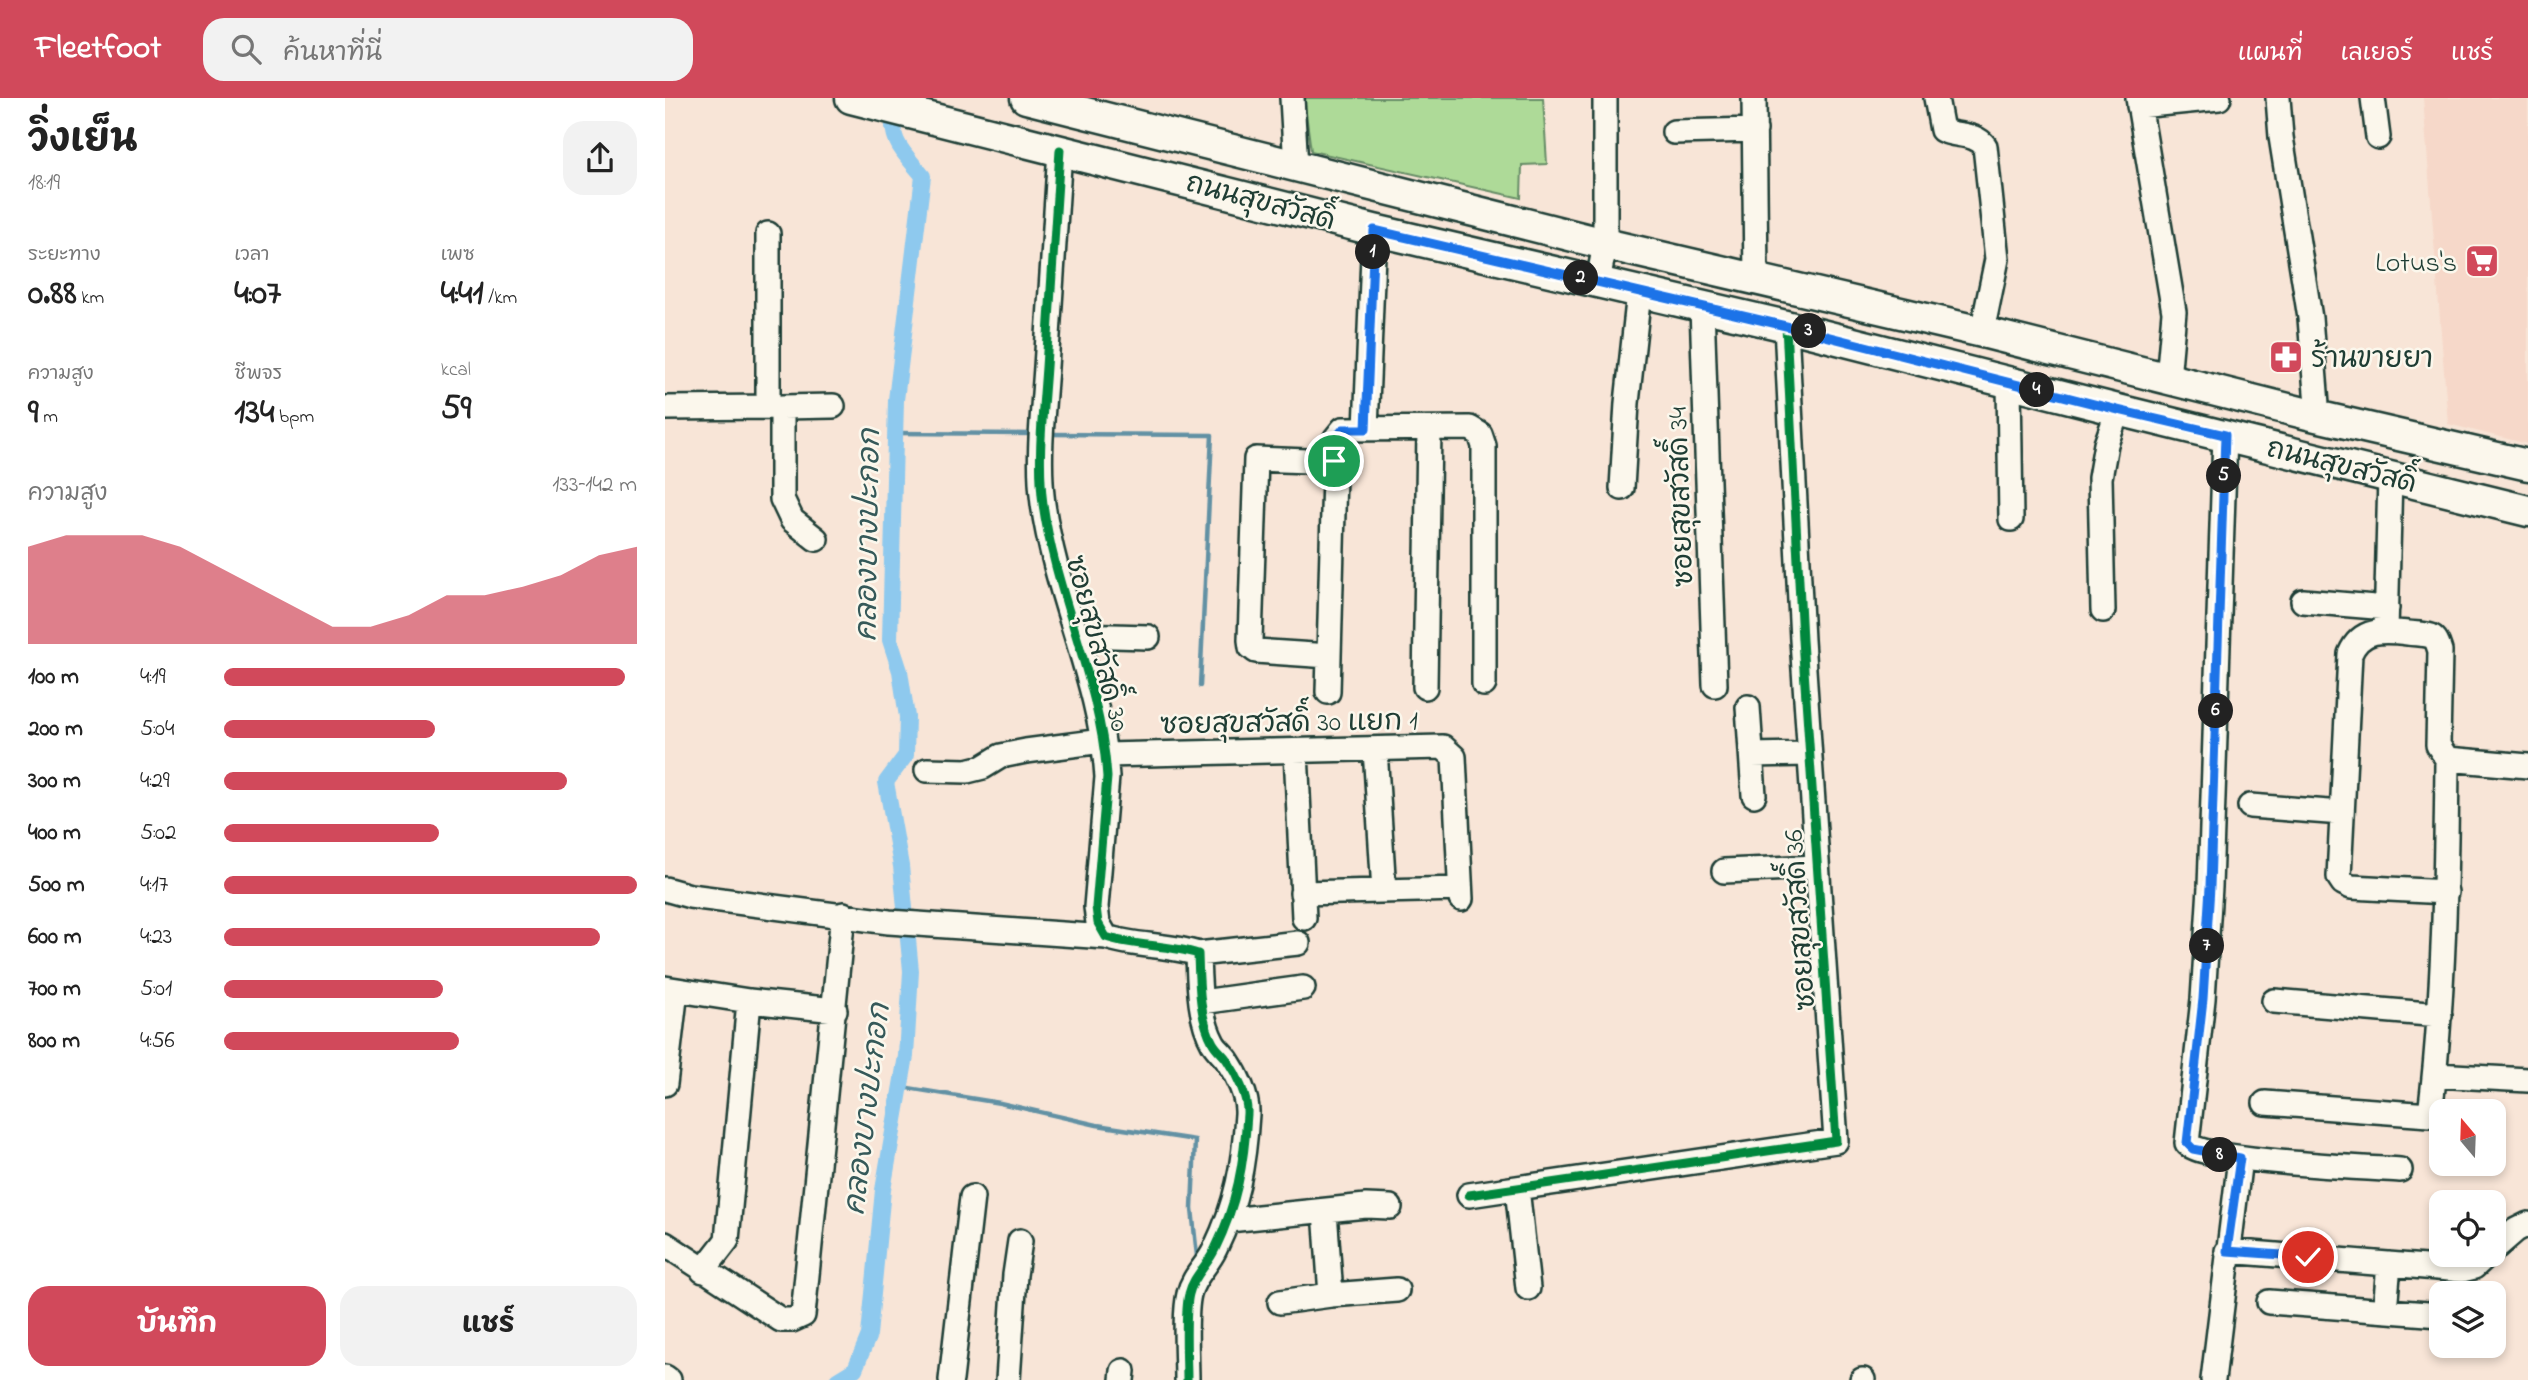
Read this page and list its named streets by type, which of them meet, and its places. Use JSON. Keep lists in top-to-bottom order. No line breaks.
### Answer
{"streets":{"main road":["ถนนสุขสวัสดิ์"],"street":["ซอยสุขสวัสดิ์ 34","ซอยสุขสวัสดิ์ 30","ซอยสุขสวัสดิ์ 30 แยก 1","ซอยสุขสวัสดิ์ 36"]},"crossings":[["ถนนสุขสวัสดิ์","ซอยสุขสวัสดิ์ 34"],["ถนนสุขสวัสดิ์","ซอยสุขสวัสดิ์ 30"],["ถนนสุขสวัสดิ์","ซอยสุขสวัสดิ์ 36"],["ซอยสุขสวัสดิ์ 30","ซอยสุขสวัสดิ์ 30 แยก 1"]],"water":["คลองบางปะกอก"],"places":{"supermarket":["Lotus's"],"pharmacy":["ร้านขายยา"]},"north":"top","page":{"header":"Fleetfoot","search":"ค้นหาที่นี่","nav":["แผนที่","เลเยอร์","แชร์"],"heading":["วิ่งเย็น","18:19"],"stats":[["ระยะทาง","0.88 km"],["เวลา","4:07"],["เพซ","4:41 /km"],["ความสูง","9 m"],["ชีพจร","134 bpm"],["kcal","59"]],"pins":["1","2","3","4","5","6","7","8"],"chart":["ความสูง","133–142 m"],"list":[{"name":"100 m","note":"4:19"},{"name":"200 m","note":"5:04"},{"name":"300 m","note":"4:29"},{"name":"400 m","note":"5:02"},{"name":"500 m","note":"4:17"},{"name":"600 m","note":"4:23"},{"name":"700 m","note":"5:01"},{"name":"800 m","note":"4:56"}],"buttons":["บันทึก","แชร์"]}}
